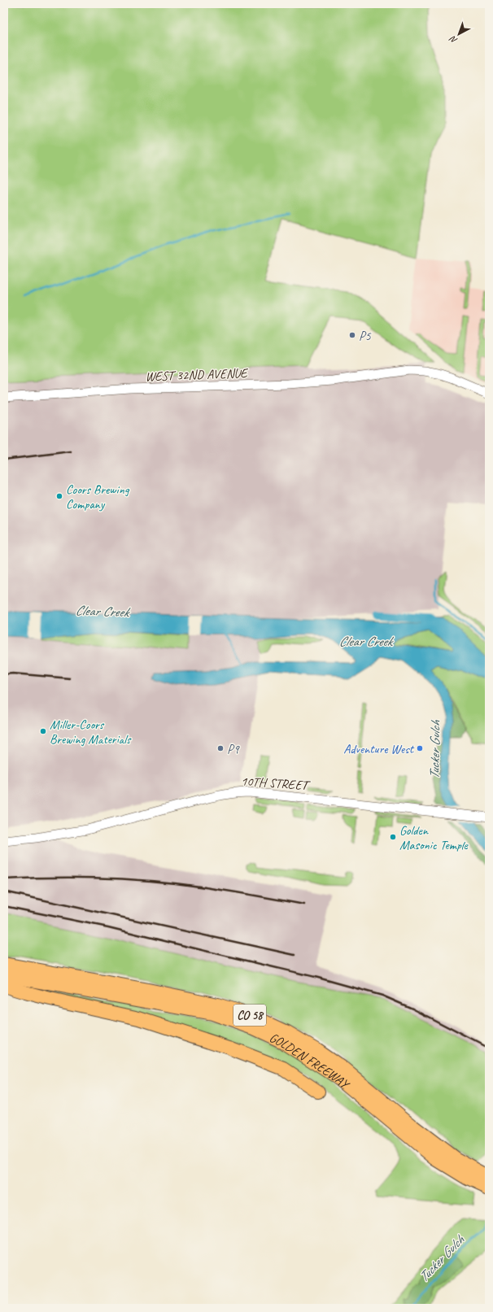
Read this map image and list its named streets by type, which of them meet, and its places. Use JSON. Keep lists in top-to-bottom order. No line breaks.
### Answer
{"streets":{"highway":["CO 58","GOLDEN FREEWAY"],"street":["WEST 32ND AVENUE","10TH STREET"]},"water":["Clear Creek","Tucker Gulch"],"places":["P5","Coors Brewing Company","Miller-Coors Brewing Materials","P9","Adventure West","Golden Masonic Temple"],"north":"bottom left"}
